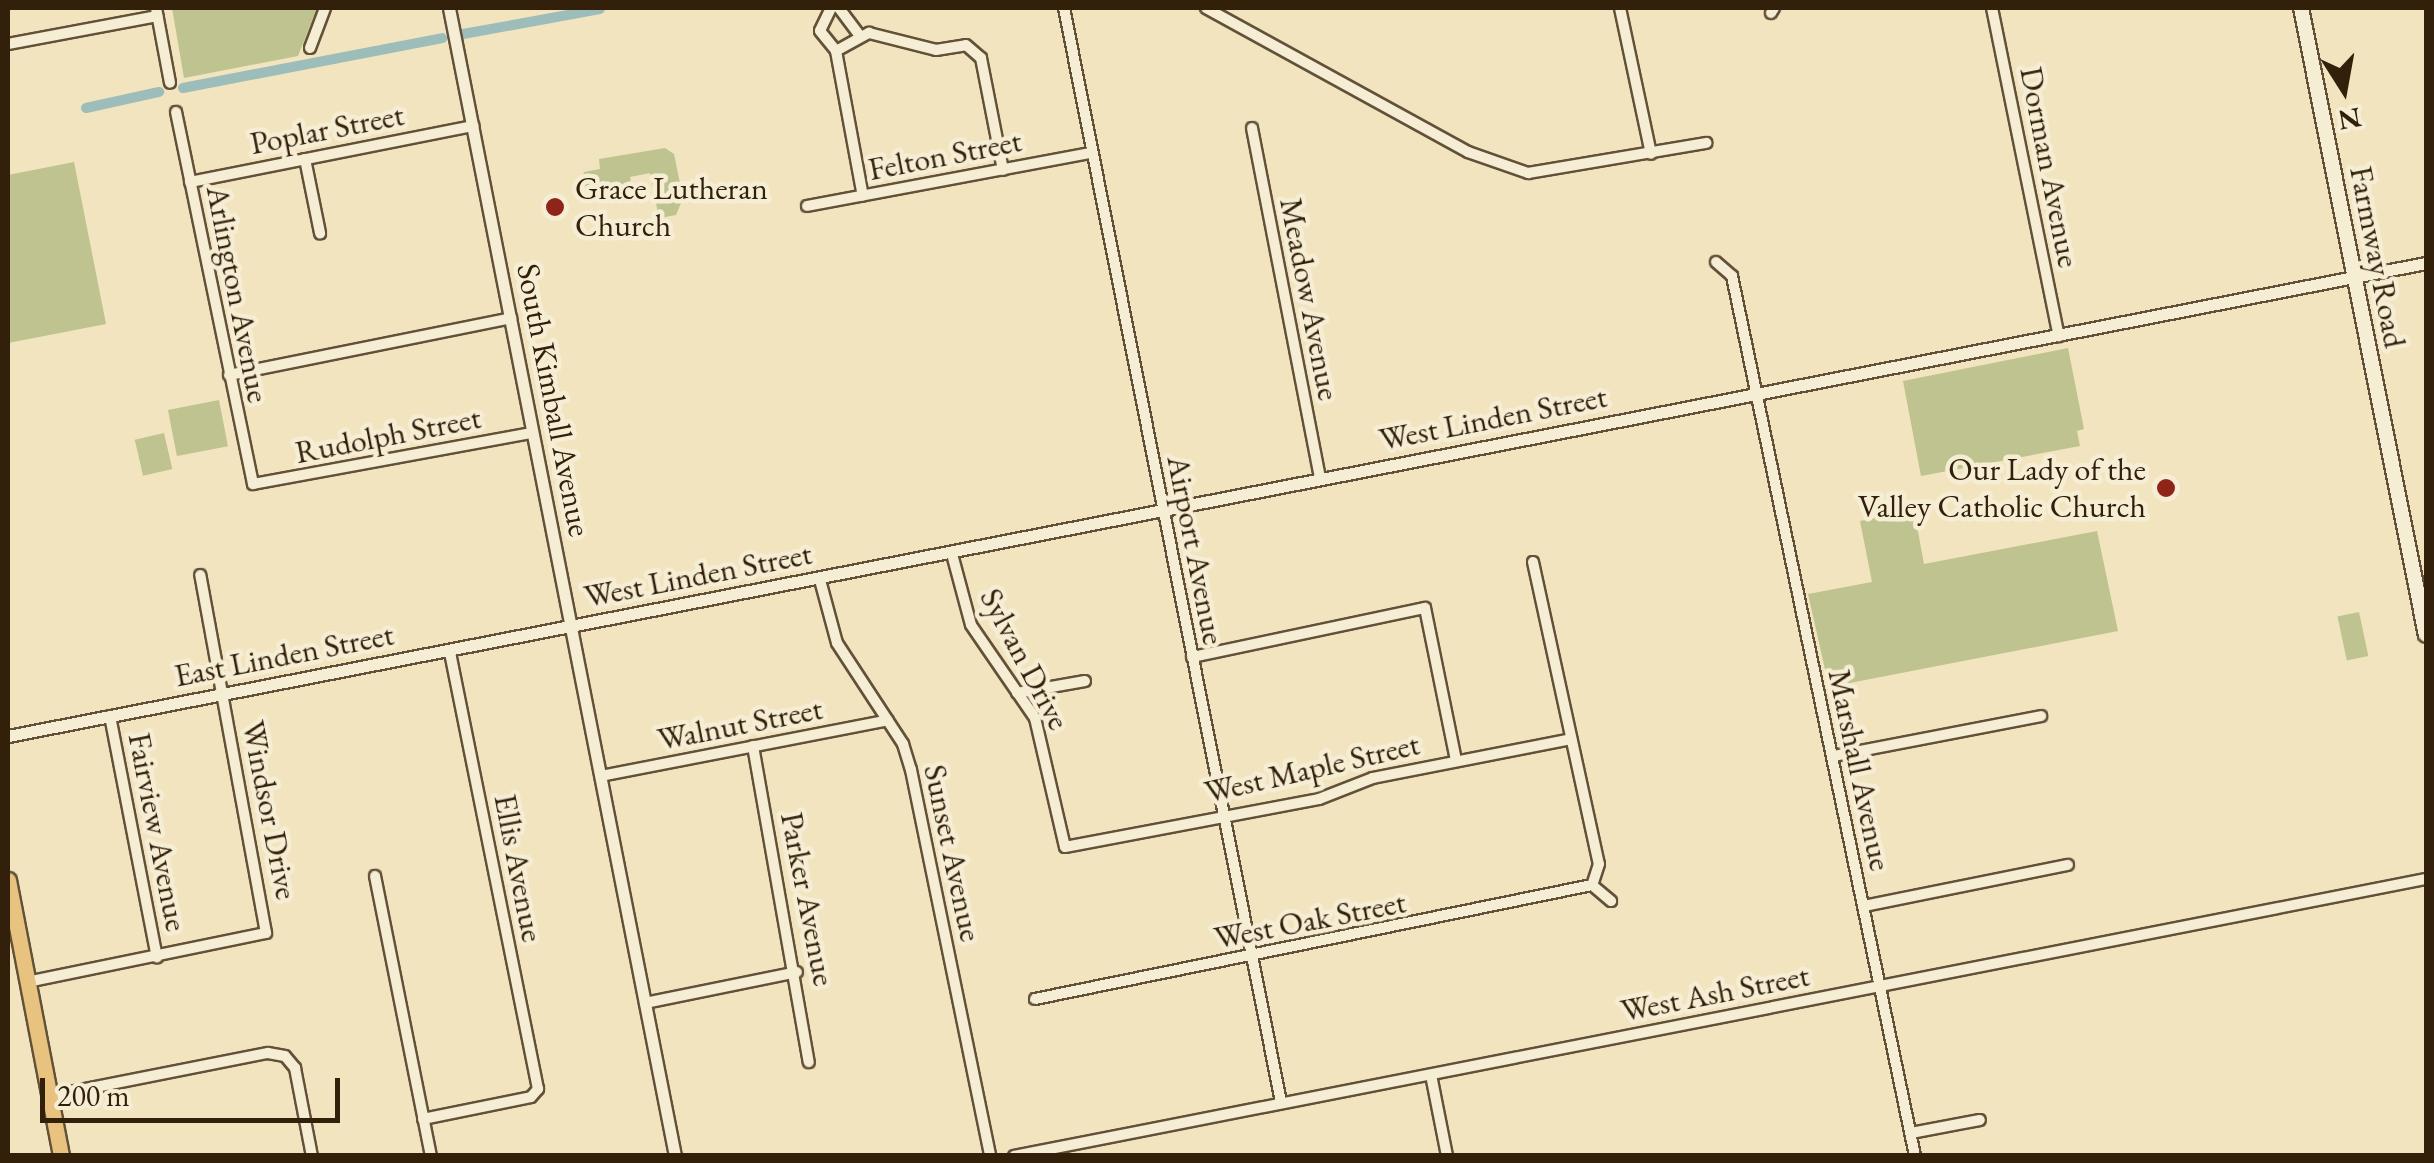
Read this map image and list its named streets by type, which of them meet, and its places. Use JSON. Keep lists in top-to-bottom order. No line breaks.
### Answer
{"streets":{"main road":["Farmway Road"],"street":["Poplar Street","Felton Street","Dorman Avenue","Arlington Avenue","Meadow Avenue","South Kimball Avenue","West Linden Street","Rudolph Street","Airport Avenue","East Linden Street","Sylvan Drive","Walnut Street","West Maple Street","Marshall Avenue","Windsor Drive","Fairview Avenue","Sunset Avenue","Ellis Avenue","Parker Avenue","West Oak Street","West Ash Street"]},"crossings":[["Poplar Street","Arlington Avenue"],["Poplar Street","South Kimball Avenue"],["Felton Street","Airport Avenue"],["Dorman Avenue","West Linden Street"],["Farmway Road","West Linden Street"],["Arlington Avenue","Rudolph Street"],["Meadow Avenue","West Linden Street"],["South Kimball Avenue","West Linden Street"],["South Kimball Avenue","Rudolph Street"],["South Kimball Avenue","East Linden Street"],["South Kimball Avenue","Walnut Street"],["West Linden Street","Airport Avenue"],["West Linden Street","East Linden Street"],["West Linden Street","Sylvan Drive"],["West Linden Street","Marshall Avenue"],["West Linden Street","Sunset Avenue"],["Airport Avenue","West Maple Street"],["Airport Avenue","West Oak Street"],["Airport Avenue","West Ash Street"],["East Linden Street","Windsor Drive"],["East Linden Street","Fairview Avenue"],["East Linden Street","Ellis Avenue"],["Sylvan Drive","West Maple Street"],["Walnut Street","Sunset Avenue"],["Walnut Street","Parker Avenue"],["Marshall Avenue","West Ash Street"],["Windsor Drive","Fairview Avenue"]],"places":["Grace Lutheran Church","Our Lady of the Valley Catholic Church"],"scale_bar":"200 m","north":"bottom"}
